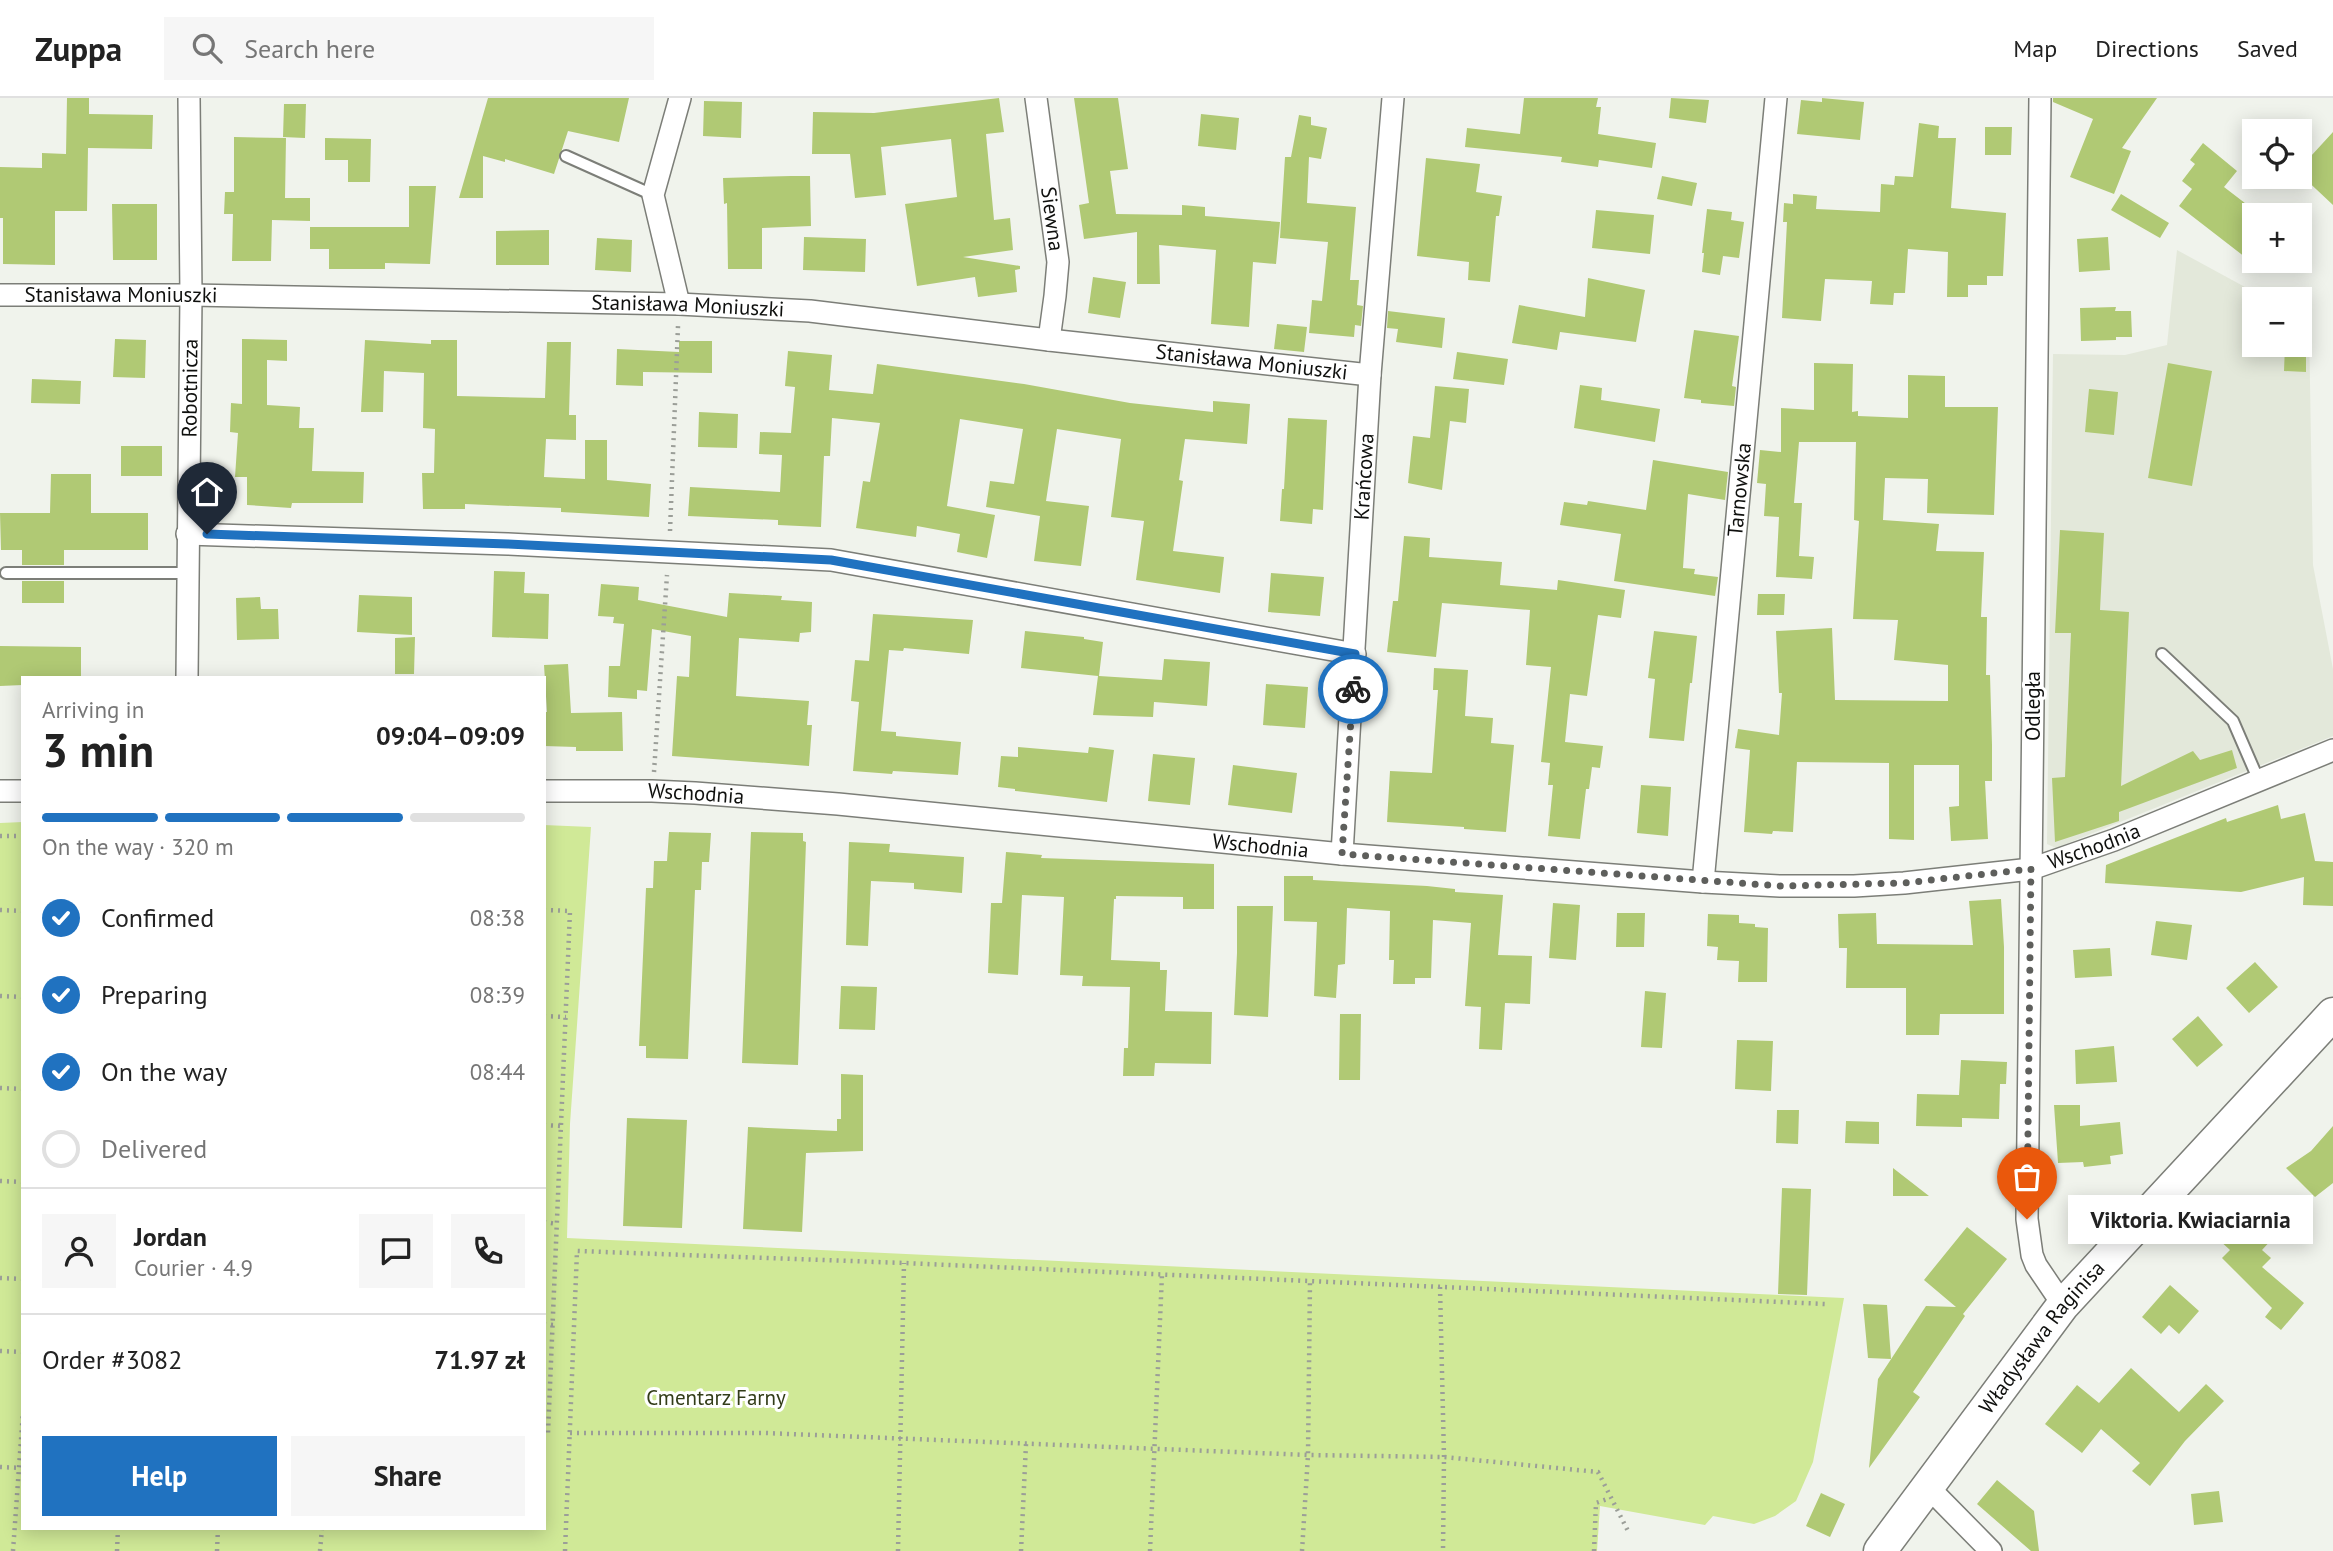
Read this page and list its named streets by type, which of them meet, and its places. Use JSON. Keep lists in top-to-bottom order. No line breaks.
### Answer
{"streets":{"street":["Siewna","Stanisława Moniuszki","Robotnicza","Krańcowa","Tarnowska","Odległa","Wschodnia","Władysława Raginisa"]},"crossings":[["Siewna","Stanisława Moniuszki"],["Stanisława Moniuszki","Robotnicza"],["Stanisława Moniuszki","Krańcowa"],["Krańcowa","Wschodnia"],["Tarnowska","Wschodnia"],["Odległa","Wschodnia"],["Odległa","Władysława Raginisa"]],"parks":["Cmentarz Farny"],"places":["Viktoria. Kwiaciarnia"],"page":{"header":"Zuppa","search":"Search here","nav":["Map","Directions","Saved"],"map_buttons":["+","−"],"heading":["3 min","Arriving in","09:04–09:09"],"panel":["Jordan","Courier · 4.9","Order #3082","71.97 zł"],"bar":"On the way · 320 m","list":[["Confirmed","08:38"],["Preparing","08:39"],["On the way","08:44"],"Delivered"],"bubble":"Viktoria. Kwiaciarnia","buttons":["Help","Share"]}}
